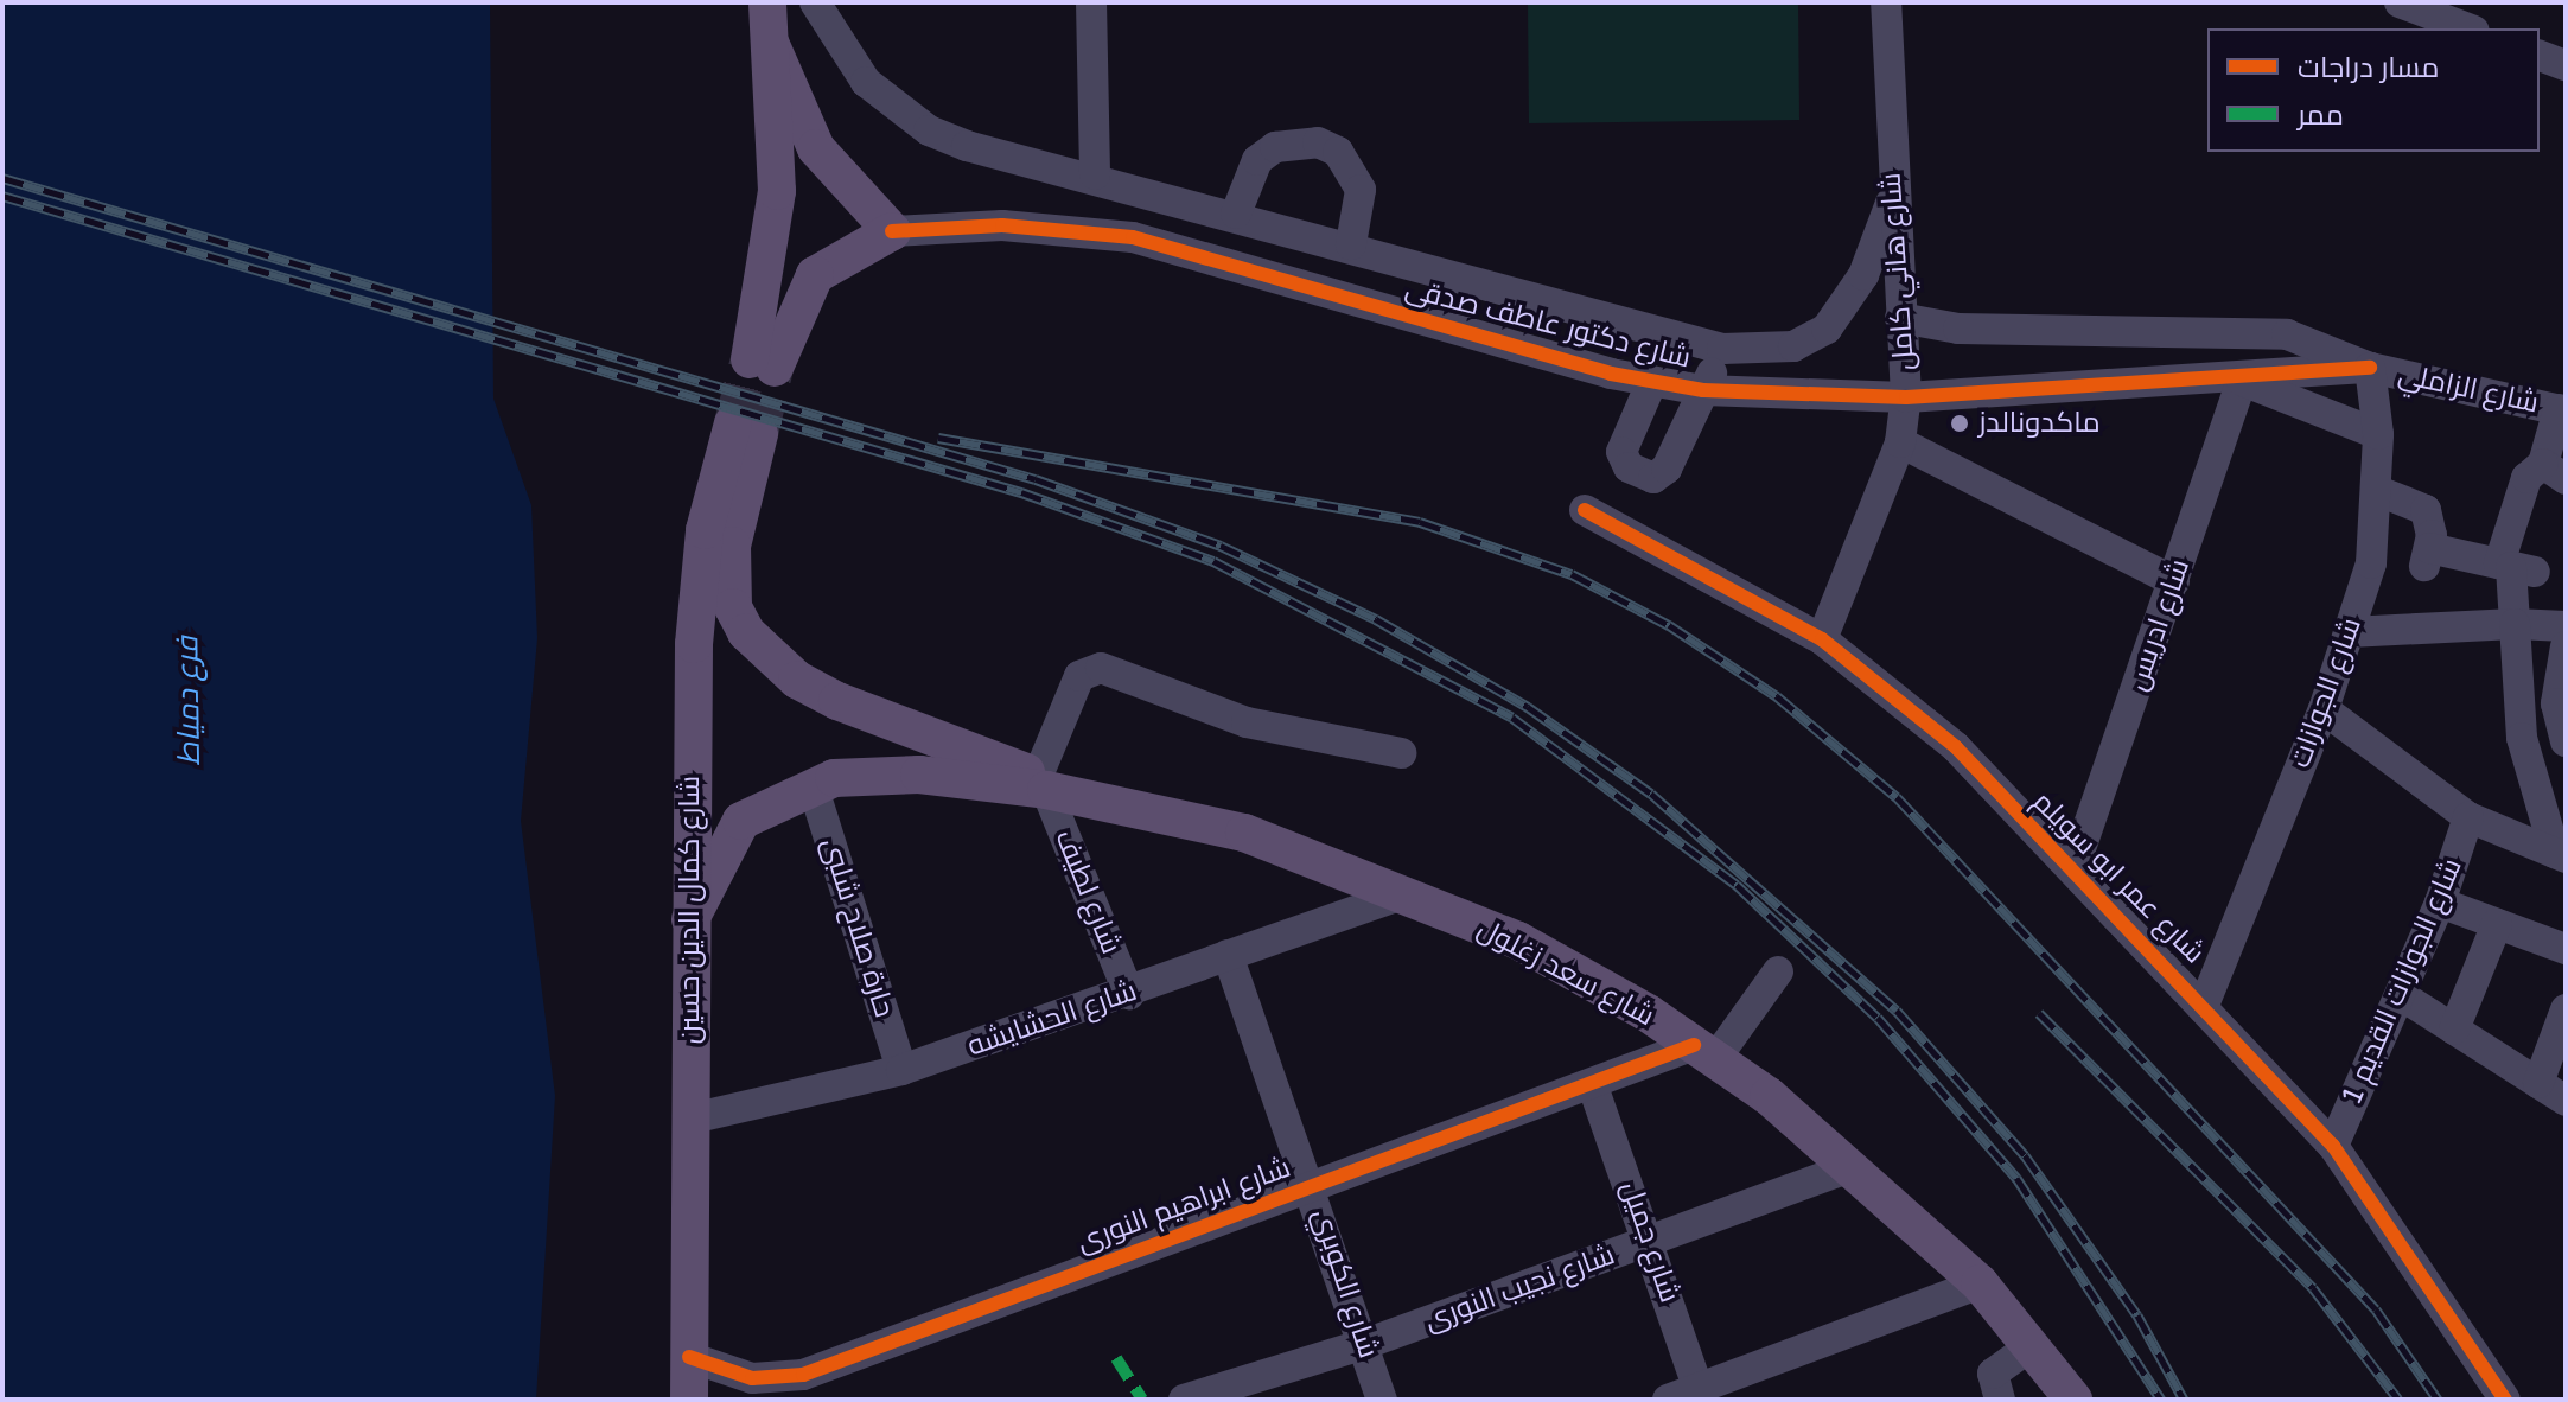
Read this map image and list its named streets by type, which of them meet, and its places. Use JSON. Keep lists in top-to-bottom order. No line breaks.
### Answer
{"streets":{"main road":["شارع دكتور عاطف صدقى","شارع كمال الدين حسين","شارع سعد زغلول"],"street":["شارع هاني كامل","شارع الزاملي","شارع ادريس","شارع الجوازات","شارع عمر ابو سويلم","شارع لطيف","حارة صلاح شلبى","شارع الجوازات القديم 1","شارع الحشايشه","شارع ابراهيم النورى","شارع جميل","شارع الكوبري","شارع نجيب النورى"]},"crossings":[["شارع هاني كامل","شارع دكتور عاطف صدقى"],["شارع هاني كامل","شارع عمر ابو سويلم"],["شارع دكتور عاطف صدقى","شارع الزاملي"],["شارع دكتور عاطف صدقى","شارع ادريس"],["شارع دكتور عاطف صدقى","شارع الجوازات"],["شارع الزاملي","شارع الجوازات"],["شارع ادريس","شارع عمر ابو سويلم"],["شارع الجوازات","شارع عمر ابو سويلم"],["شارع عمر ابو سويلم","شارع الجوازات القديم 1"],["شارع لطيف","شارع سعد زغلول"],["شارع لطيف","شارع الحشايشه"],["شارع كمال الدين حسين","شارع سعد زغلول"],["شارع كمال الدين حسين","شارع الحشايشه"],["شارع كمال الدين حسين","شارع ابراهيم النورى"],["حارة صلاح شلبى","شارع سعد زغلول"],["حارة صلاح شلبى","شارع الحشايشه"],["شارع سعد زغلول","شارع الحشايشه"],["شارع سعد زغلول","شارع ابراهيم النورى"],["شارع سعد زغلول","شارع نجيب النورى"],["شارع الحشايشه","شارع الكوبري"],["شارع ابراهيم النورى","شارع جميل"],["شارع ابراهيم النورى","شارع الكوبري"],["شارع جميل","شارع نجيب النورى"],["شارع الكوبري","شارع نجيب النورى"]],"water":["فرع دمياط"],"places":["ماكدونالدز"],"legend":["مسار دراجات","ممر"]}
